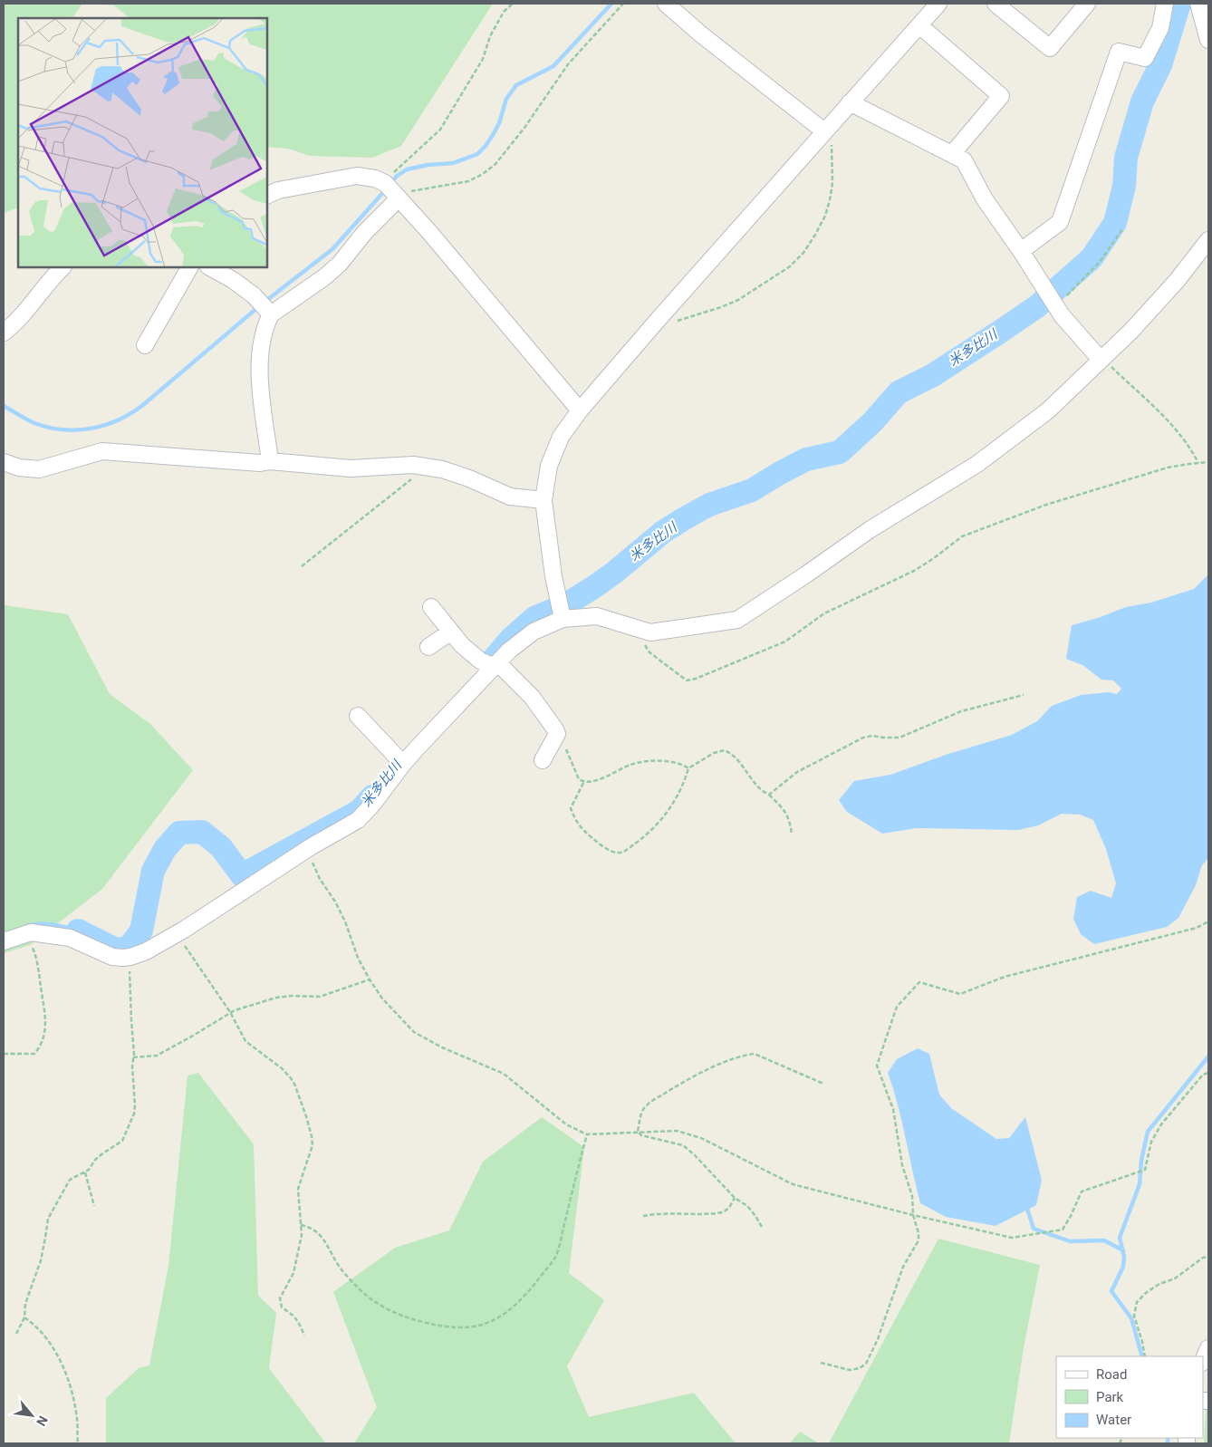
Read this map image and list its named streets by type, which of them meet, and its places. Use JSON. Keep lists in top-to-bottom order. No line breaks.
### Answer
{"water":["米多比川"],"legend":["Road","Park","Water"],"north":"bottom right"}
